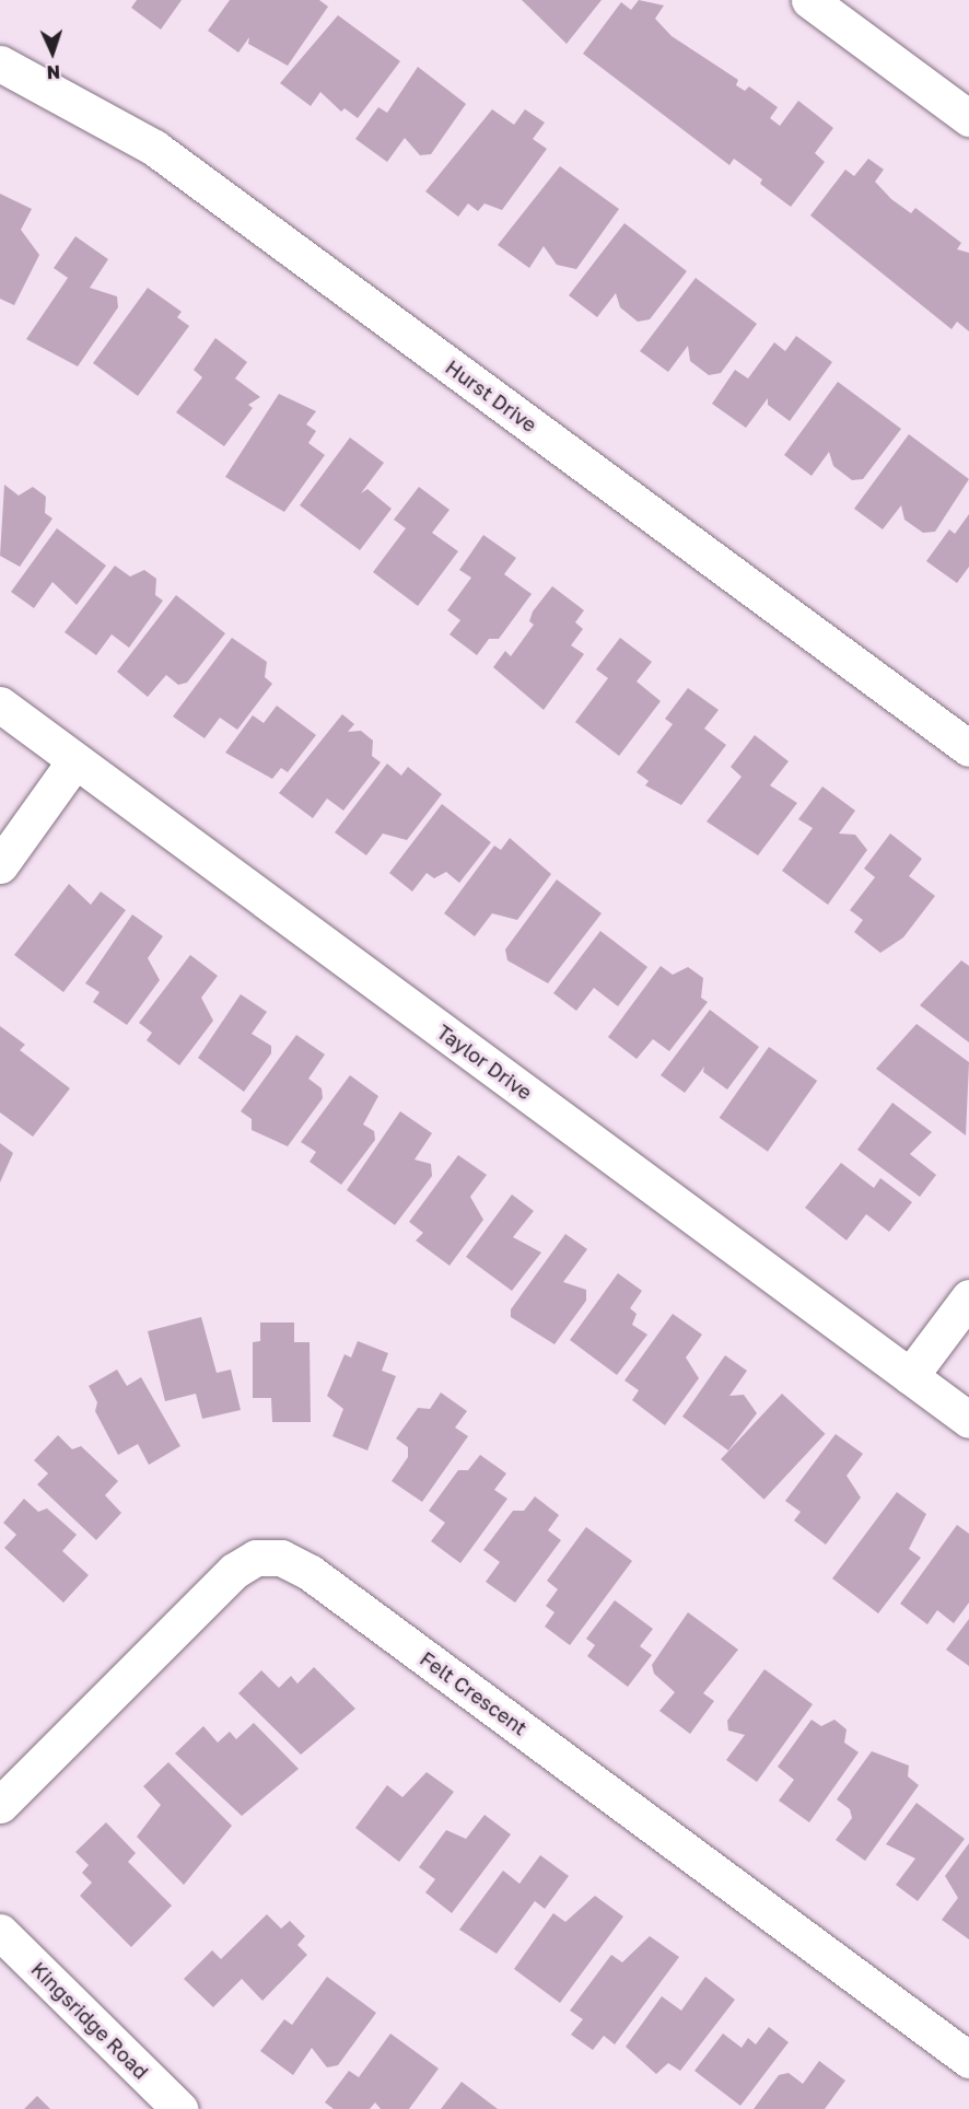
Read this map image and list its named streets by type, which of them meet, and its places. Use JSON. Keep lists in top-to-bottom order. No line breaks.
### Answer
{"streets":{"street":["Hurst Drive","Taylor Drive","Felt Crescent","Kingsridge Road"]},"north":"bottom"}
